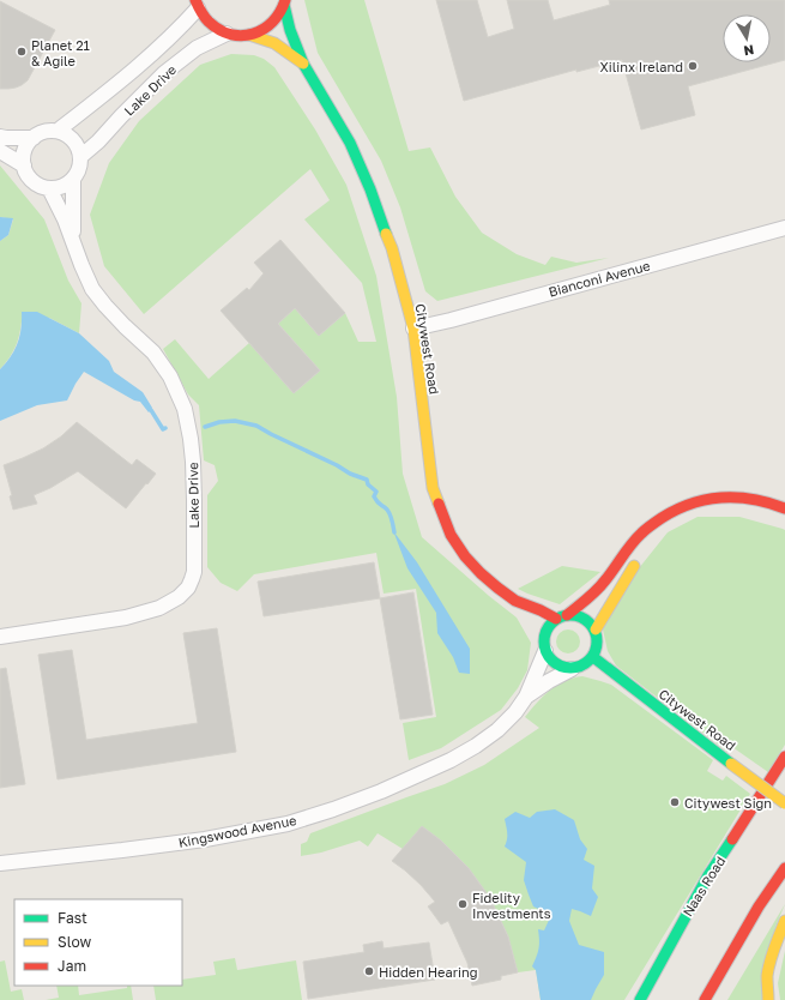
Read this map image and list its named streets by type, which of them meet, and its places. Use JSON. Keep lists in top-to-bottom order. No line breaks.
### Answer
{"streets":{"main road":["Citywest Road"],"street":["Lake Drive","Bianconi Avenue","Kingswood Avenue"]},"crossings":[["Bianconi Avenue","Citywest Road"],["Citywest Road","Kingswood Avenue"]],"places":["Planet 21 & Agile","Xilinx Ireland","Citywest Sign","Fidelity Investments","Hidden Hearing"],"legend":["Fast","Slow","Jam"],"north":"bottom"}
